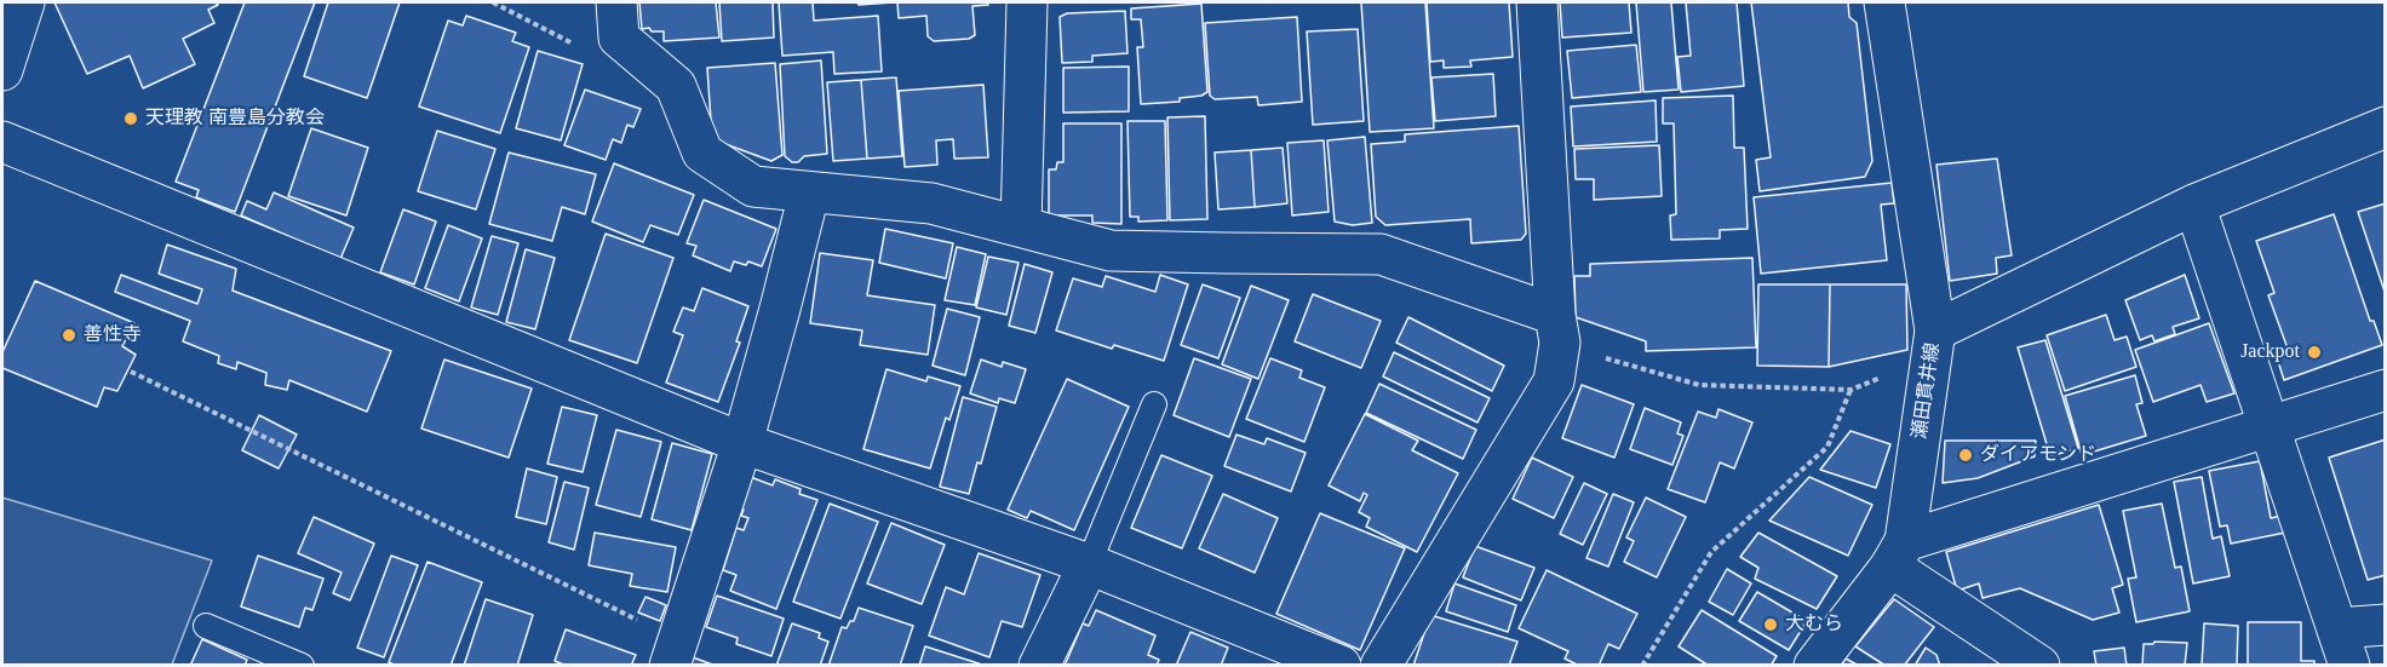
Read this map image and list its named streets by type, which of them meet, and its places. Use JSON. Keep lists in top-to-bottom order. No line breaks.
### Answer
{"streets":{"street":["瀬田貫井線"]},"places":["天理教 南豊島分教会","善性寺","Jackpot","ダイアモンド","大むら"]}
